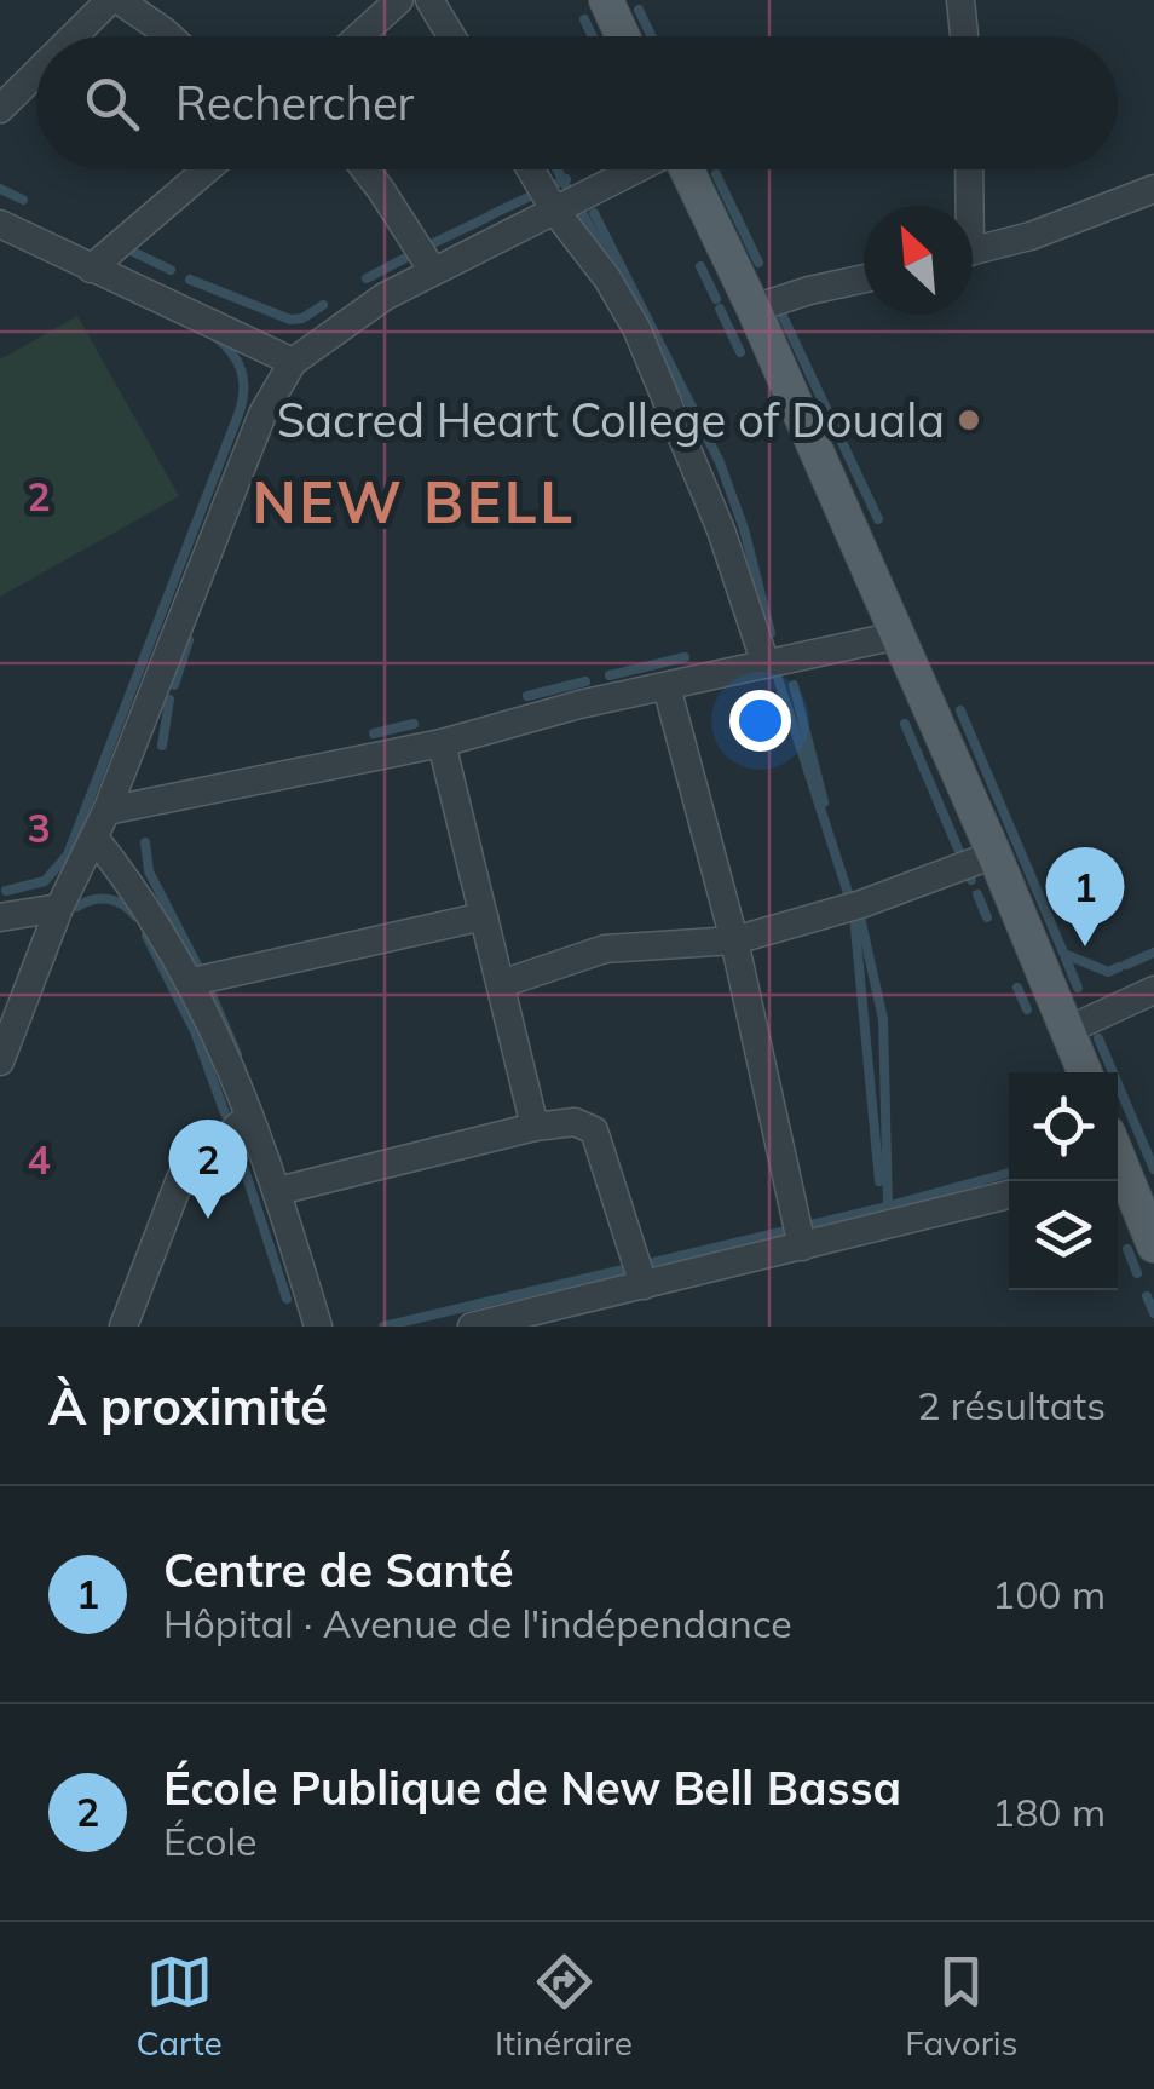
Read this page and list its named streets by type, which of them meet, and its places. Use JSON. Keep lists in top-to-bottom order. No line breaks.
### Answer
{"districts":["NEW BELL"],"places":["Sacred Heart College of Douala"],"north":"top left","page":{"search":"Rechercher","pins":["1","2"],"heading":["À proximité","2 résultats"],"list":[{"mark":"1","name":"Centre de Santé","note":"Hôpital · Avenue de l'indépendance","value":"100 m"},{"mark":"2","name":"École Publique de New Bell Bassa","note":"École","value":"180 m"}],"nav":["Carte","Itinéraire","Favoris"]},"grid":{"rows":["2","3","4"]}}
